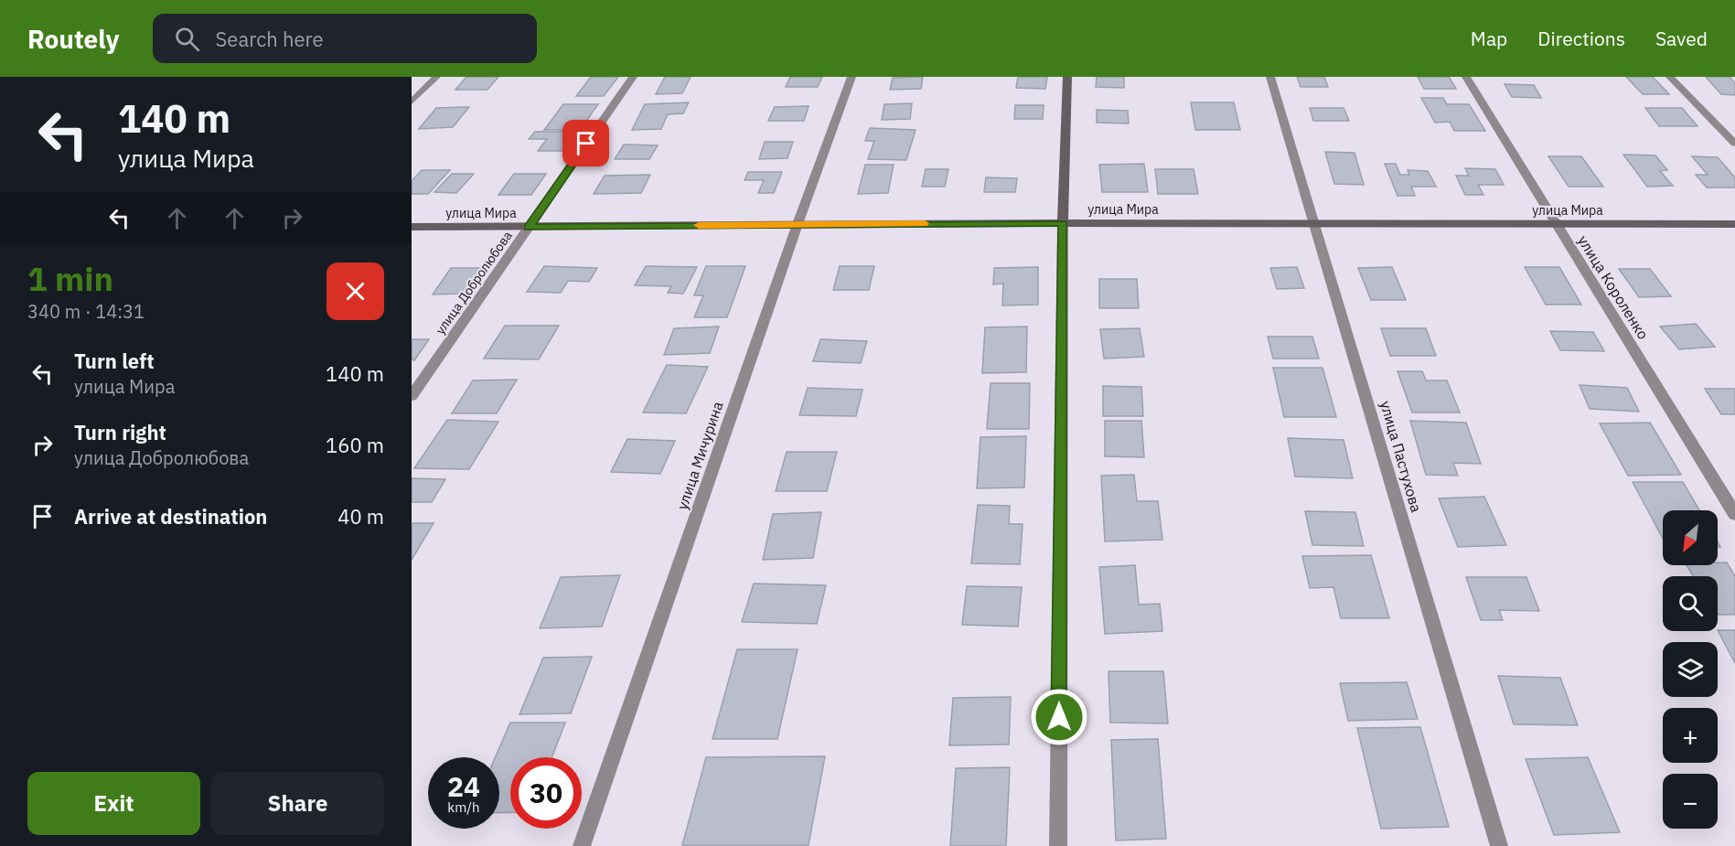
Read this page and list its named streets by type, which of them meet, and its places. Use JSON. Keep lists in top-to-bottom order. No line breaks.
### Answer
{"streets":{"main road":["улица Мира"],"street":["улица Добролюбова","улица Короленко","улица Мичурина","улица Пастухова"]},"crossings":[["улица Мира","улица Добролюбова"],["улица Мира","улица Короленко"],["улица Мира","улица Мичурина"],["улица Мира","улица Пастухова"]],"north":"bottom left","page":{"header":"Routely","search":"Search here","nav":["Map","Directions","Saved"],"turn":["140 m","улица Мира"],"heading":["1 min","340 m · 14:31"],"list":[{"name":"Turn left","note":"улица Мира","value":"140 m"},{"name":"Turn right","note":"улица Добролюбова","value":"160 m"},{"name":"Arrive at destination","value":"40 m"}],"map_buttons":["+","−"],"speed":"24 km/h","limit":"30","buttons":["Exit","Share"]}}
